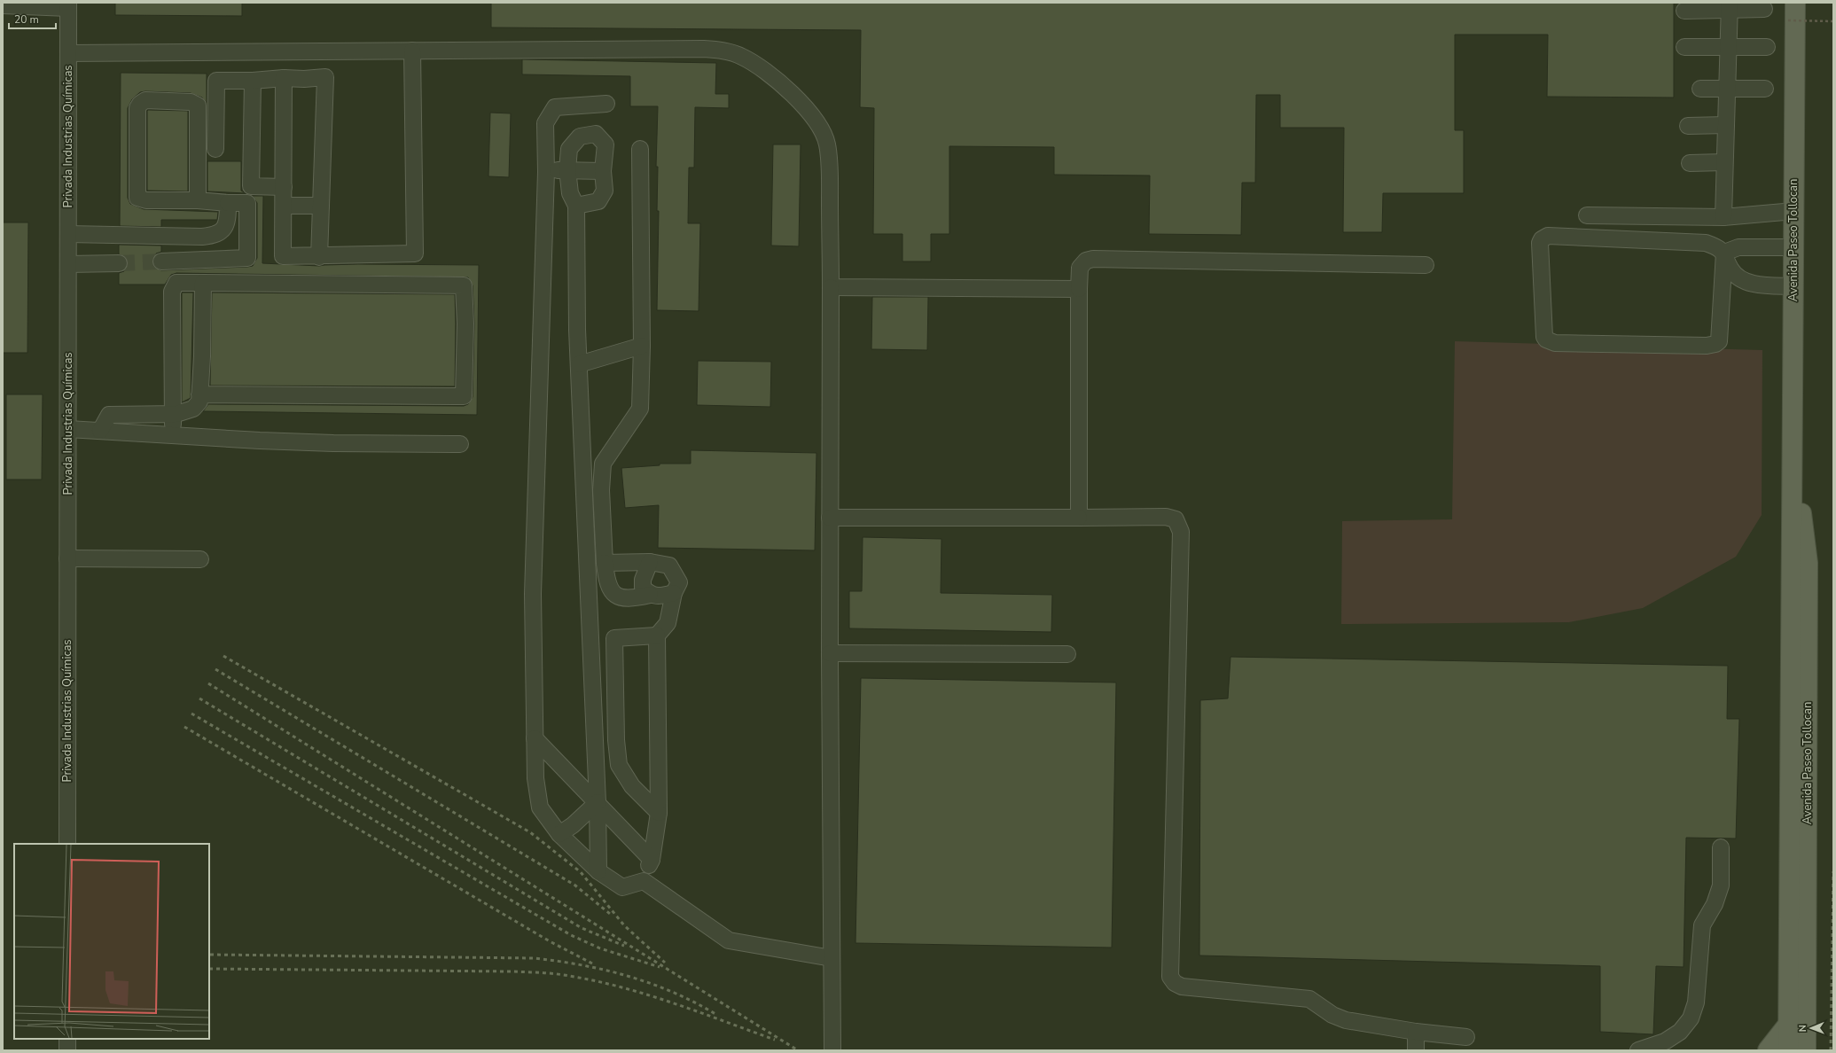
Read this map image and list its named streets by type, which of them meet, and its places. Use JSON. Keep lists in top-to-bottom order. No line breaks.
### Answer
{"streets":{"main road":["Avenida Paseo Tollocan"],"street":["Privada Industrias Químicas"]},"scale_bar":"20 m","north":"left"}
